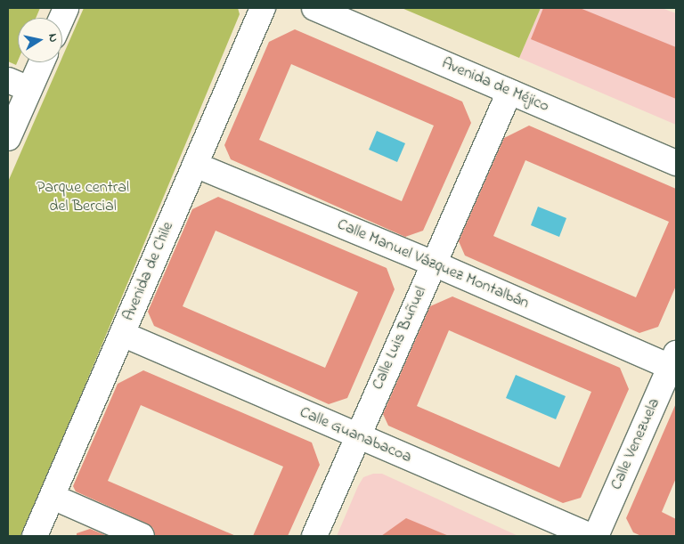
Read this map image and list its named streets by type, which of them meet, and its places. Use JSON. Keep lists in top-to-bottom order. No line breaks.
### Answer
{"streets":{"street":["Avenida de Méjico","Calle Manuel Vázquez Montalbán","Avenida de Chile","Calle Luis Buñuel","Calle Guanabacoa","Calle Venezuela"]},"crossings":[["Avenida de Méjico","Calle Luis Buñuel"],["Calle Manuel Vázquez Montalbán","Avenida de Chile"],["Calle Manuel Vázquez Montalbán","Calle Luis Buñuel"],["Calle Manuel Vázquez Montalbán","Calle Venezuela"],["Avenida de Chile","Calle Guanabacoa"],["Calle Luis Buñuel","Calle Guanabacoa"]],"parks":["Parque central del Bercial"],"north":"right"}
